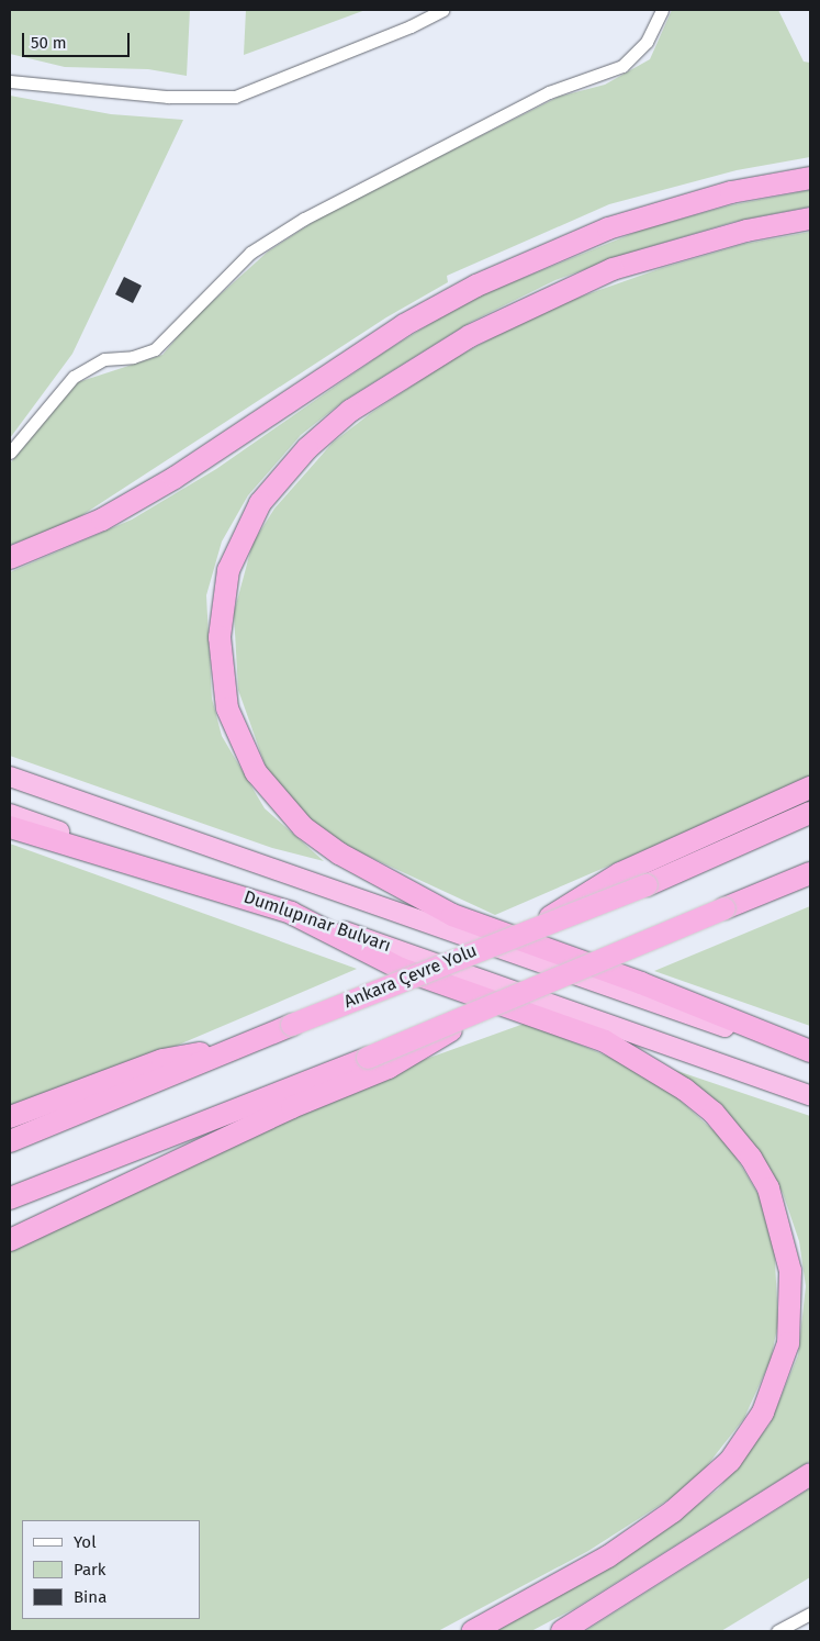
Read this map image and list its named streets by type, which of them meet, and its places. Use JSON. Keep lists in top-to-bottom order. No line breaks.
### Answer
{"streets":{"highway":["Dumlupınar Bulvarı","Ankara Çevre Yolu"]},"legend":["Yol","Park","Bina"],"scale_bar":"50 m"}
